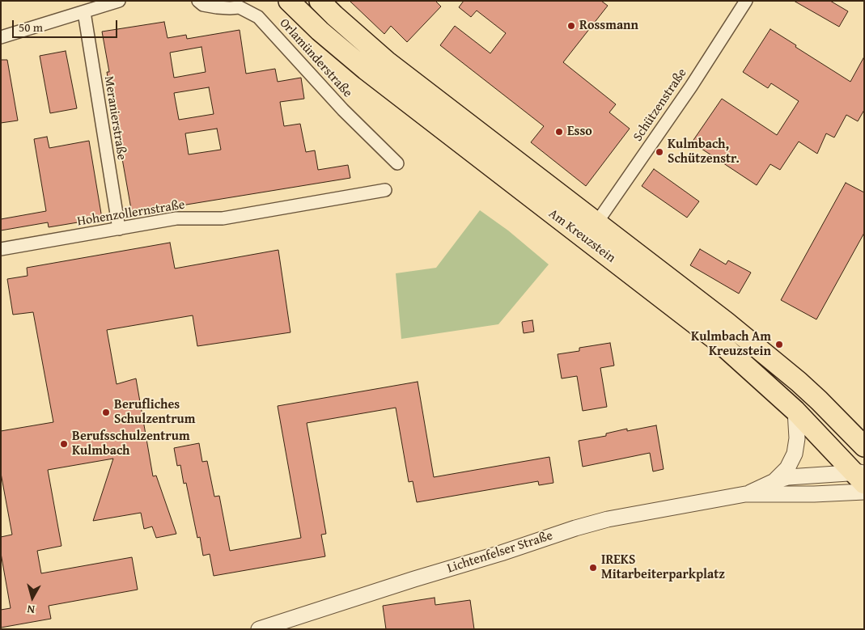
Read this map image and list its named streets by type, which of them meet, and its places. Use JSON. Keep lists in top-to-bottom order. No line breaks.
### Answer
{"streets":{"main road":["Am Kreuzstein"],"street":["Orlamünderstraße","Schützenstraße","Meranierstraße","Hohenzollernstraße","Lichtenfelser Straße"]},"crossings":[["Schützenstraße","Am Kreuzstein"],["Meranierstraße","Hohenzollernstraße"],["Am Kreuzstein","Lichtenfelser Straße"]],"places":["Rossmann","Esso","Kulmbach, Schützenstr.","Kulmbach Am Kreuzstein","Berufliches Schulzentrum","Berufsschulzentrum Kulmbach","IREKS Mitarbeiterparkplatz"],"scale_bar":"50 m","north":"bottom"}
